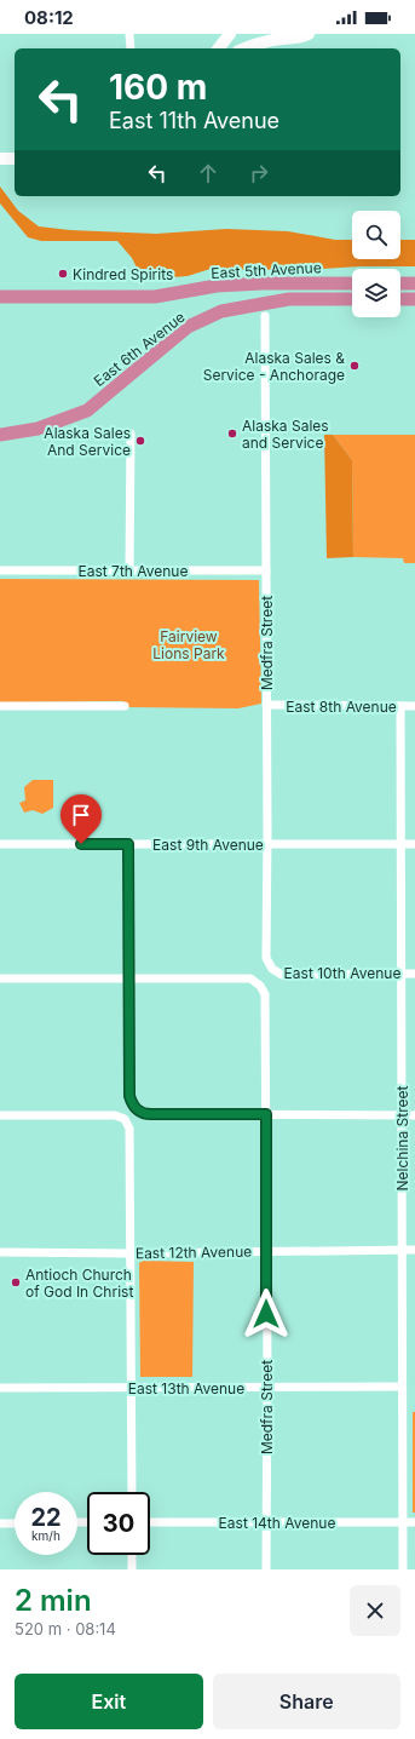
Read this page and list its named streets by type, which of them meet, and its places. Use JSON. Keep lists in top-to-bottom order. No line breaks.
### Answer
{"streets":{"highway":["East 5th Avenue","East 6th Avenue"],"street":["East 7th Avenue","Medfra Street","East 8th Avenue","East 9th Avenue","East 10th Avenue","Nelchina Street","East 12th Avenue","East 13th Avenue","East 14th Avenue"]},"crossings":[["East 7th Avenue","Medfra Street"],["Medfra Street","East 8th Avenue"],["Medfra Street","East 9th Avenue"],["Medfra Street","East 10th Avenue"],["Medfra Street","East 12th Avenue"],["Medfra Street","East 13th Avenue"],["Medfra Street","East 14th Avenue"],["East 8th Avenue","Nelchina Street"],["East 9th Avenue","Nelchina Street"],["East 10th Avenue","Nelchina Street"],["Nelchina Street","East 12th Avenue"],["Nelchina Street","East 13th Avenue"],["Nelchina Street","East 14th Avenue"]],"parks":["Fairview Lions Park"],"places":["Kindred Spirits","Alaska Sales & Service - Anchorage","Alaska Sales and Service","Alaska Sales And Service","Antioch Church of God In Christ"],"page":{"status":"08:12","turn":["160 m","East 11th Avenue"],"speed":"22 km/h","limit":"30","heading":["2 min","520 m · 08:14"],"buttons":["Exit","Share"]}}
